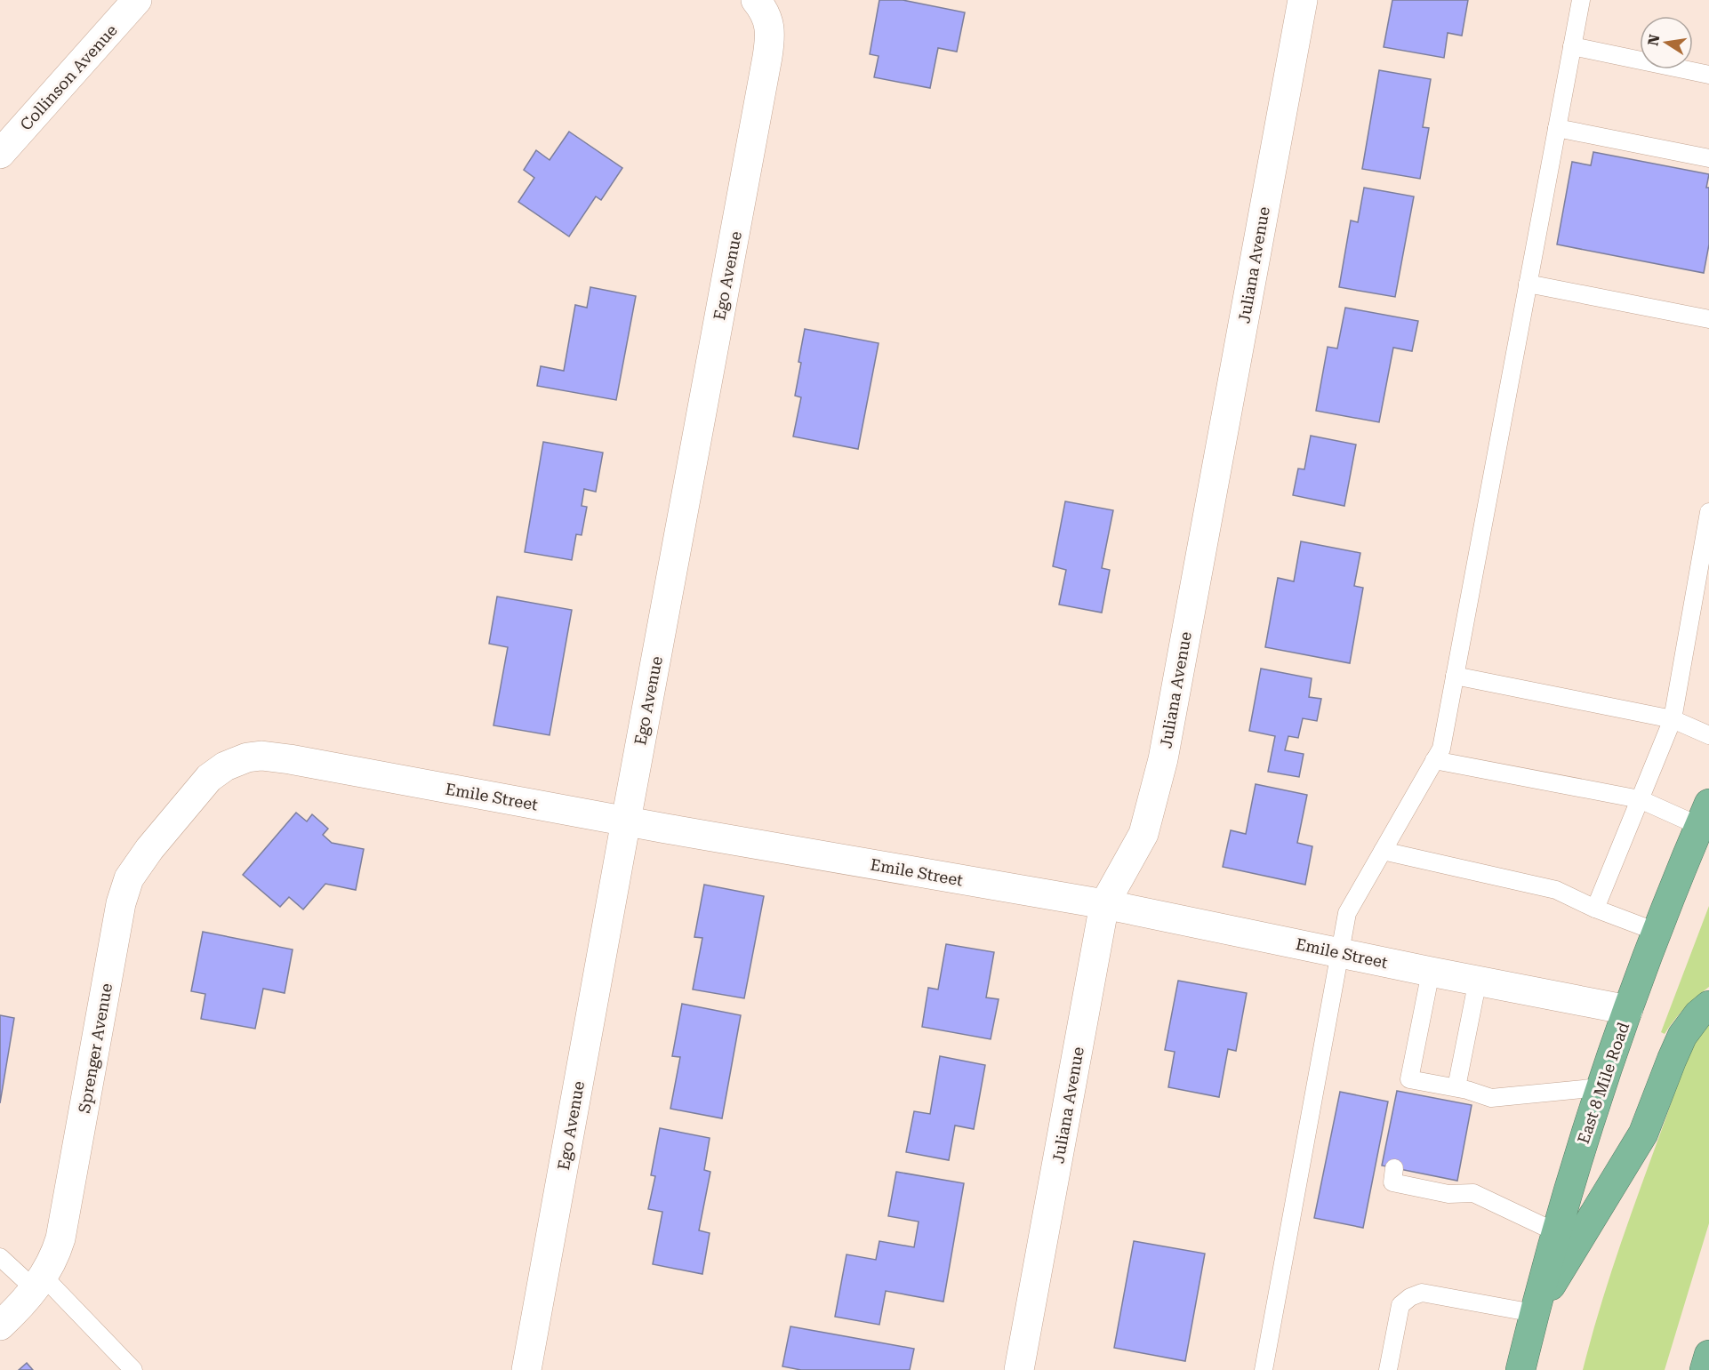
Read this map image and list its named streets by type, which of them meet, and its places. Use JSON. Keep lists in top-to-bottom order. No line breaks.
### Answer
{"streets":{"highway":["East 8 Mile Road"],"street":["Collinson Avenue","Juliana Avenue","Ego Avenue","Emile Street","Sprenger Avenue"]},"crossings":[["Juliana Avenue","Emile Street"],["Ego Avenue","Emile Street"],["Emile Street","Sprenger Avenue"],["Emile Street","East 8 Mile Road"]],"north":"left"}
